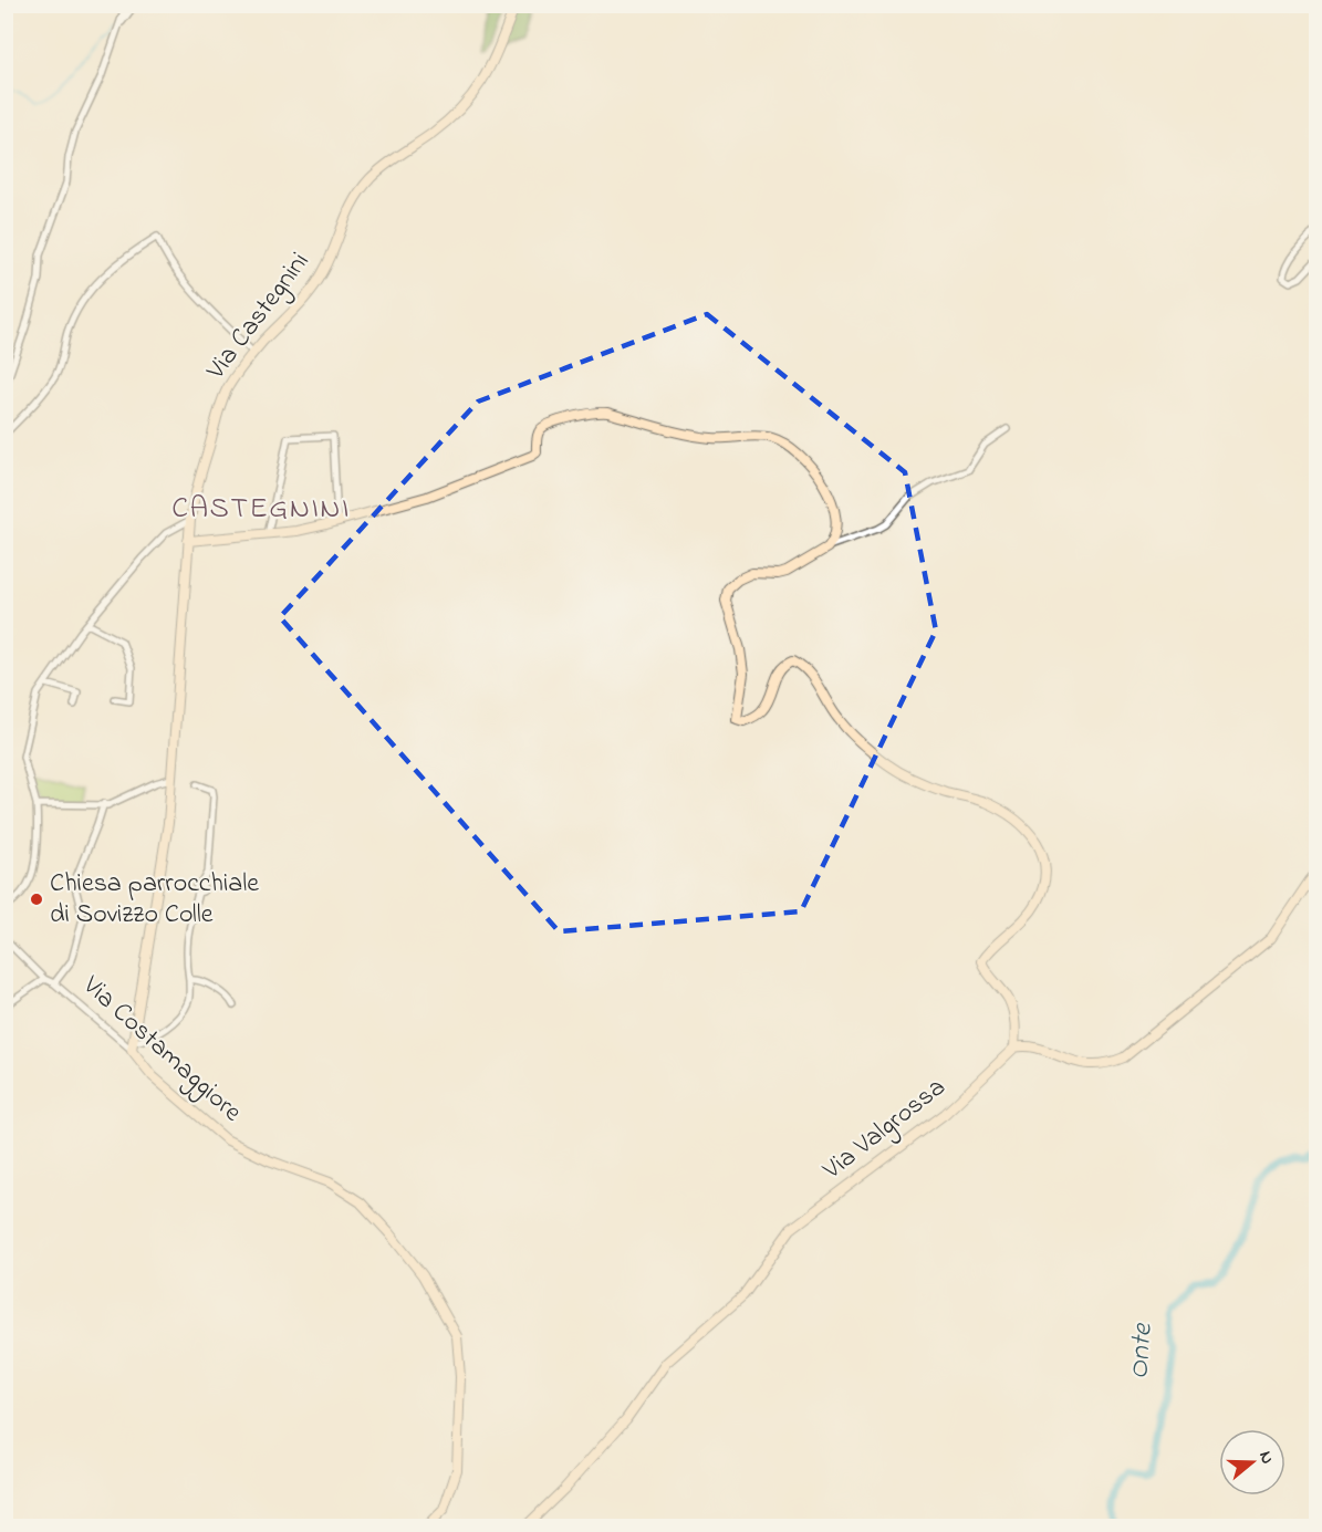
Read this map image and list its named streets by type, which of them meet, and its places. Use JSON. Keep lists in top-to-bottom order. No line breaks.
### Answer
{"streets":{"street":["Via Castegnini","Via Costamaggiore","Via Valgrossa"]},"crossings":[["Via Castegnini","Via Costamaggiore"]],"districts":["CASTEGNINI"],"water":["Onte"],"places":["Chiesa parrocchiale di Sovizzo Colle"],"north":"right"}
